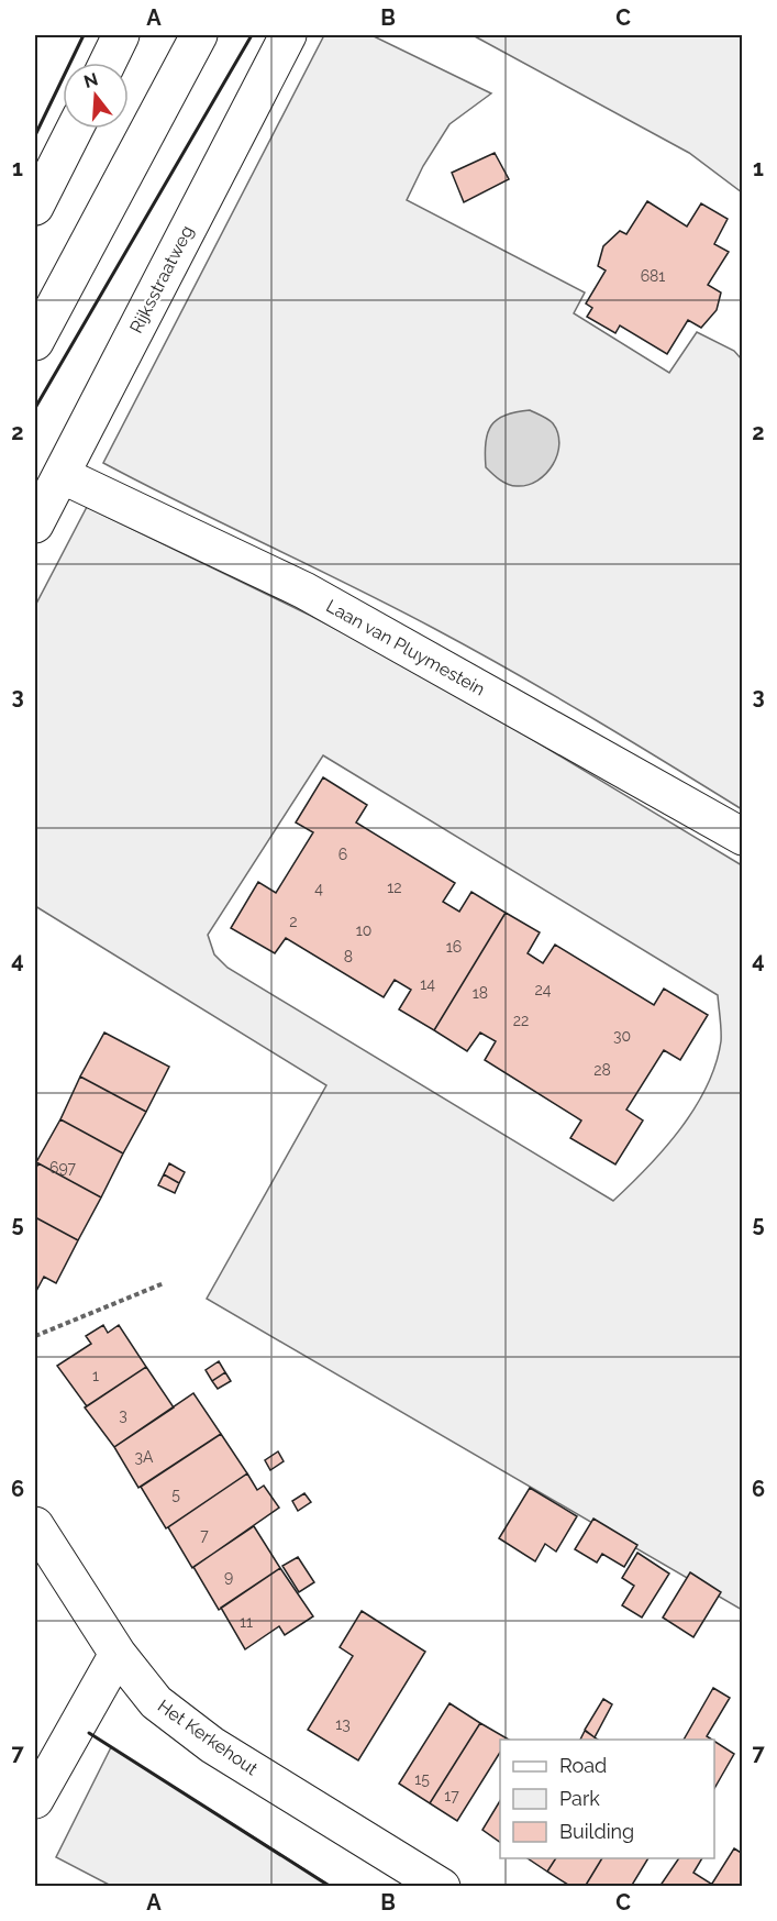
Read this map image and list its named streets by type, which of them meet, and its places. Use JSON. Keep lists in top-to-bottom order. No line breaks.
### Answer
{"streets":{"street":["Rijksstraatweg","Laan van Pluymestein","Het Kerkehout"]},"crossings":[["Rijksstraatweg","Laan van Pluymestein"]],"house_numbers":["681","6","12","4","2","10","16","8","14","24","18","22","30","28","697","1","3","3A","5","7","9","11","13","15","17"],"legend":["Road","Park","Building"],"north":"top","grid":{"columns":["A","B","C"],"rows":["1","2","3","4","5","6","7"]}}
